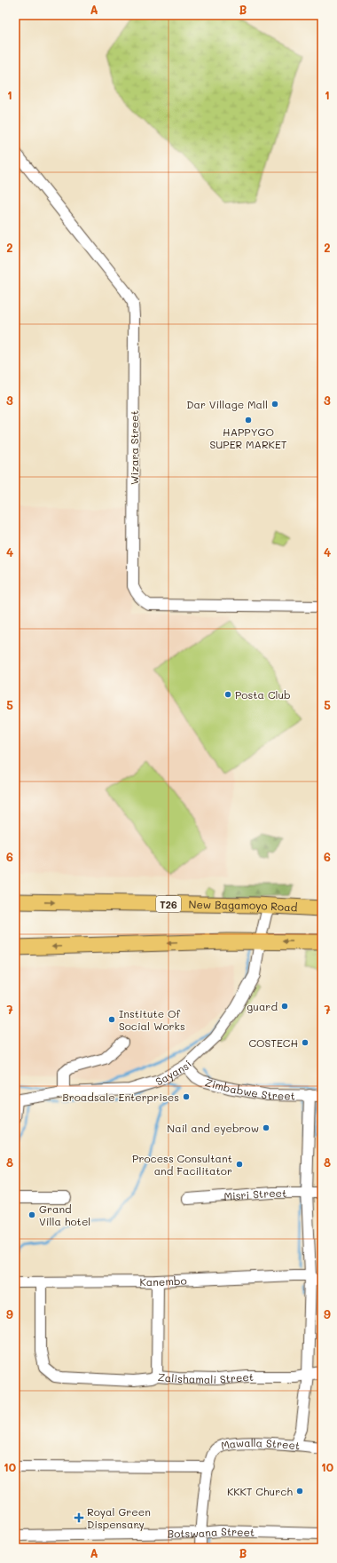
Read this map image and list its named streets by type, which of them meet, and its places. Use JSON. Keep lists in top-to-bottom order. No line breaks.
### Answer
{"streets":{"highway":["T26","New Bagamoyo Road"],"street":["Wizara Street","Sayansi","Zimbabwe Street","Misri Street","Kanembo","Zalishamali Street","Mawalla Street","Botswana Street"]},"crossings":[["New Bagamoyo Road","Sayansi"],["Sayansi","Zimbabwe Street"],["Kanembo","Zalishamali Street"],["Mawalla Street","Botswana Street"]],"places":{"other":["Dar Village Mall","HAPPYGO SUPER MARKET","Posta Club","guard","Institute Of Social Works","COSTECH","Broadsale Enterprises","Nail and eyebrow","Process Consultant and Facilitator","Grand Villa hotel","KKKT Church"],"health":["Royal Green Dispensary"]},"grid":{"columns":["A","B"],"rows":["1","2","3","4","5","6","7","8","9","10"]}}
